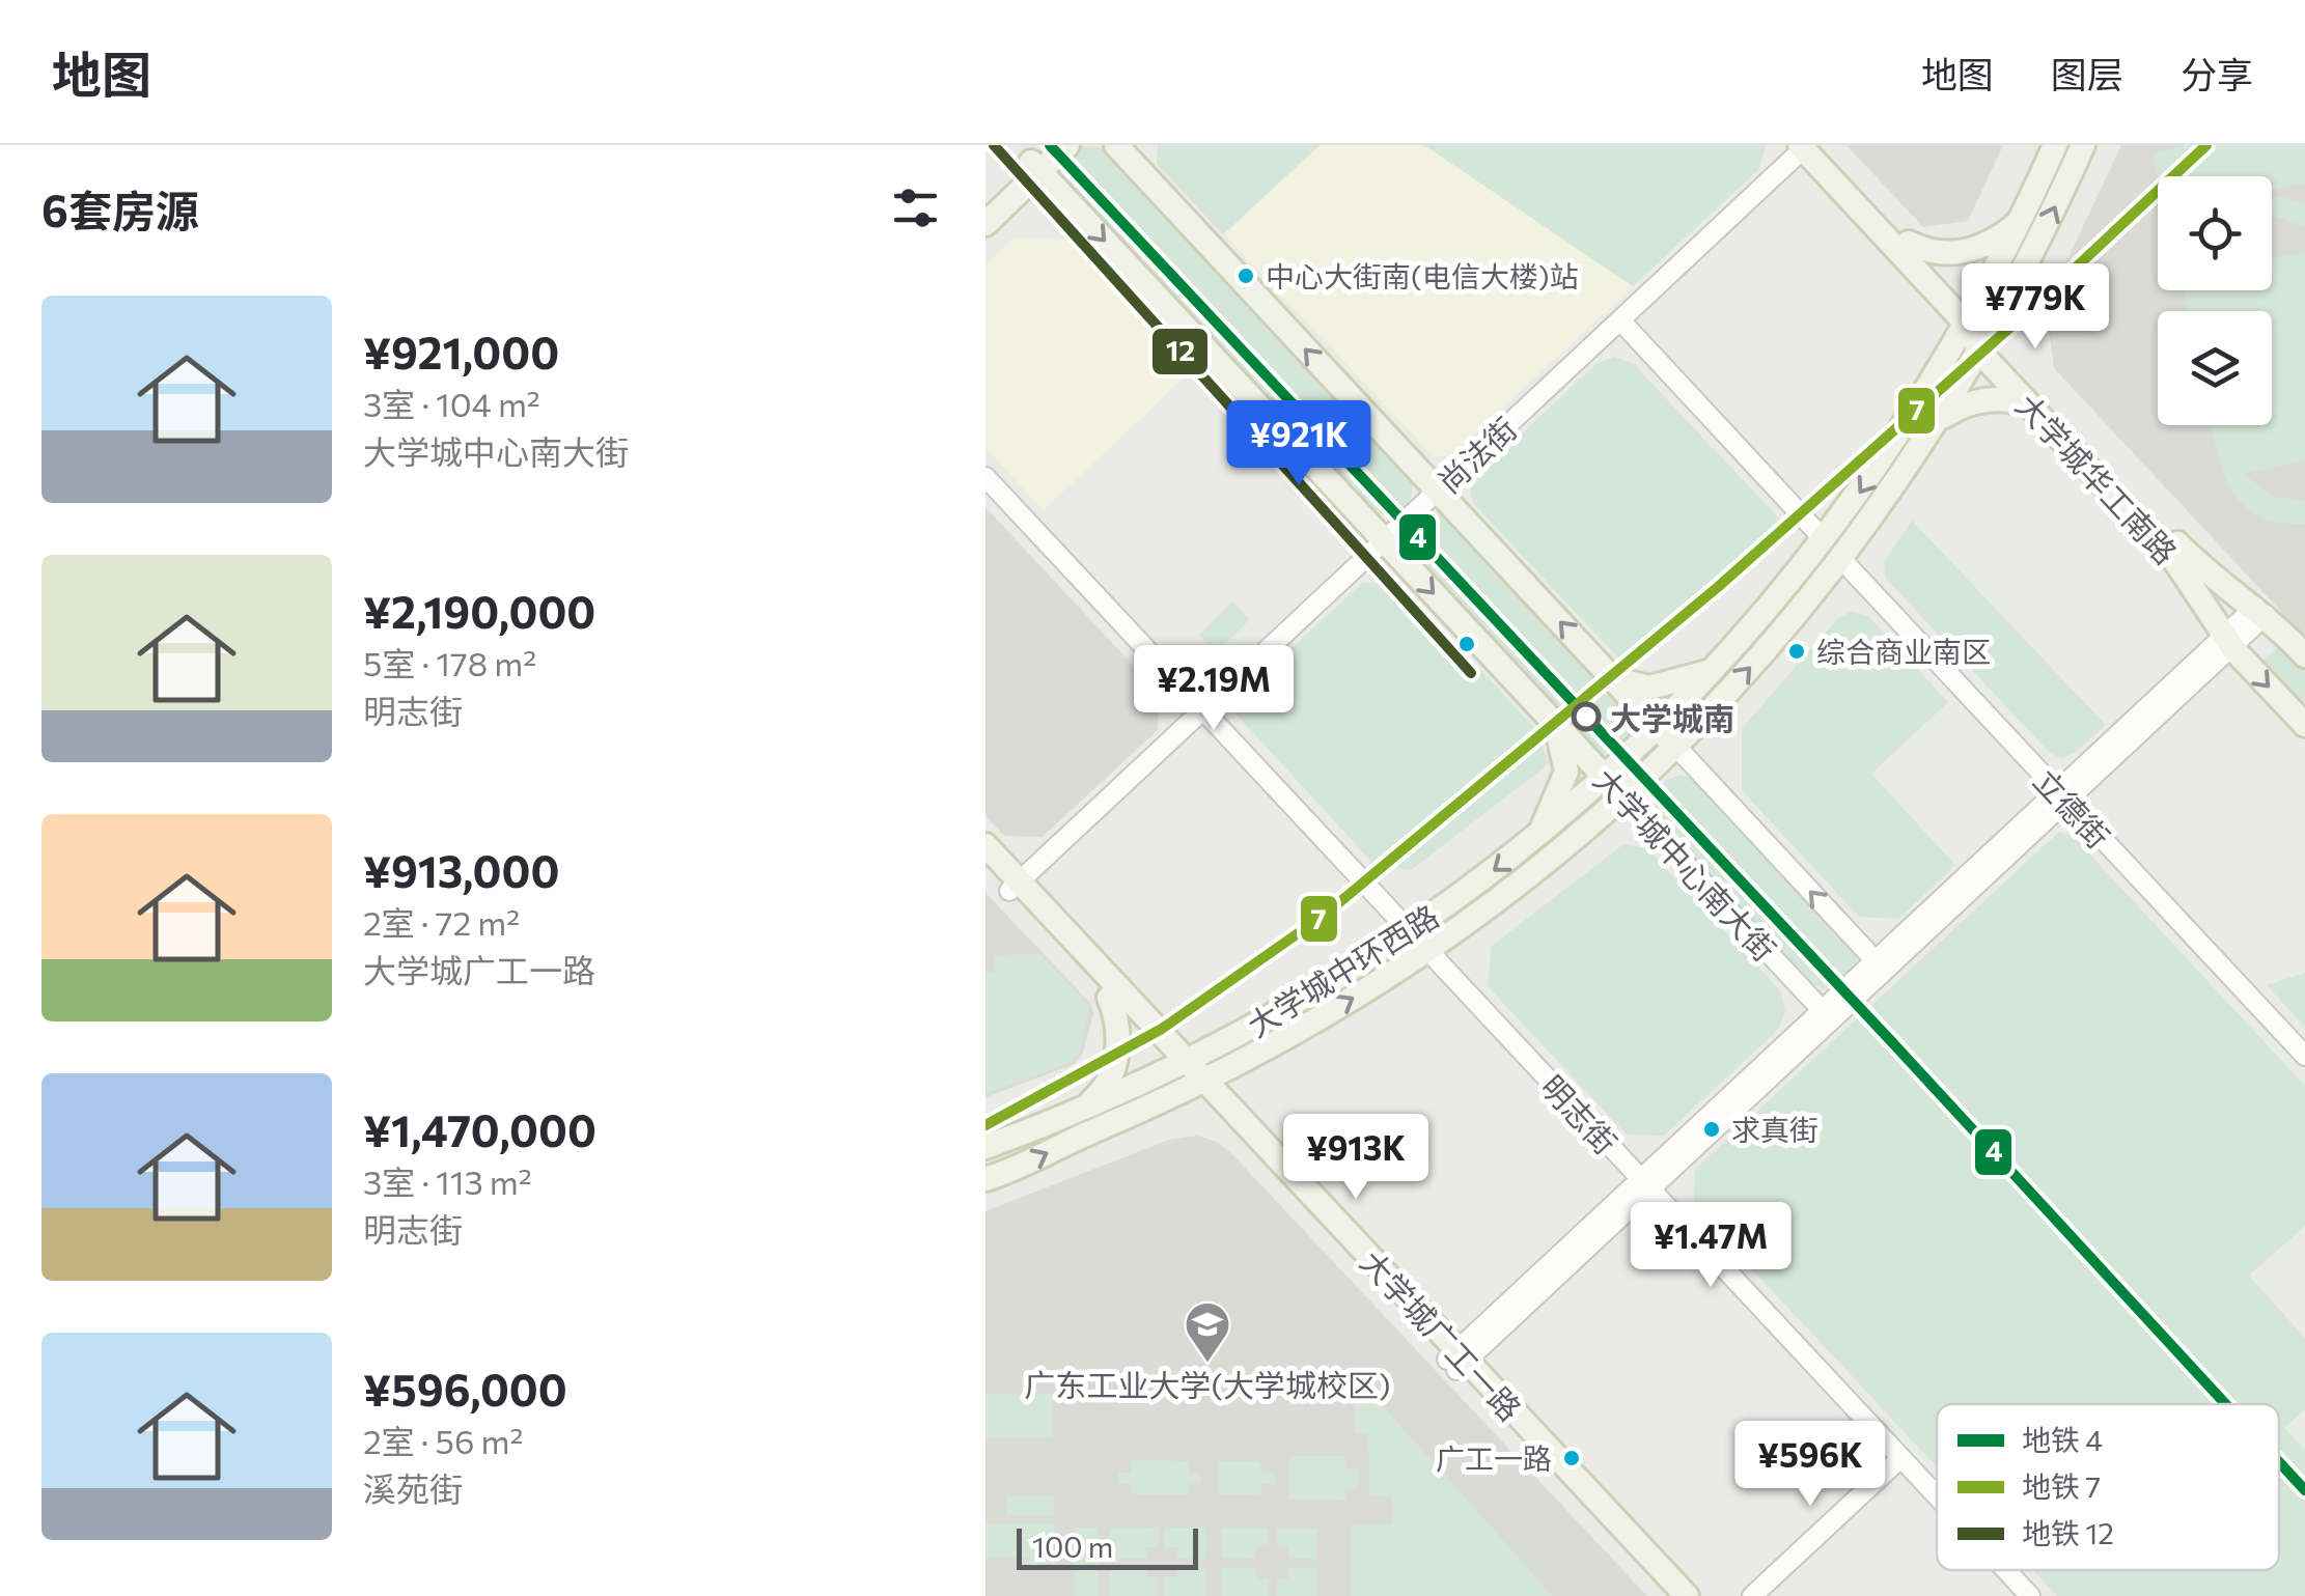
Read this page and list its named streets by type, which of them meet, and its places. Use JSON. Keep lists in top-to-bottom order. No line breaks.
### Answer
{"streets":{"main road":["大学城华工南路","大学城中心南大街","大学城中环西路","大学城广工一路"],"street":["尚法街","立德街","明志街"]},"crossings":[["尚法街","大学城华工南路"],["尚法街","大学城中心南大街"],["尚法街","大学城广工一路"],["大学城华工南路","大学城中环西路"],["立德街","大学城中环西路"],["大学城中心南大街","大学城中环西路"],["大学城中环西路","明志街"],["大学城中环西路","大学城广工一路"]],"places":{"other":["中心大街南(电信大楼)站","综合商业南区","大学城南","求真街","广工一路"],"school or university":["广东工业大学(大学城校区)"]},"lines":["metro line 4","metro line 7","metro line 12"],"legend":["地铁 4","地铁 7","地铁 12"],"scale_bar":"100 m","page":{"header":"地图","nav":["地图","图层","分享"],"heading":"6套房源","price":["¥779K","¥921K","¥2.19M","¥913K","¥1.47M","¥596K"],"list":[{"name":"¥921,000","note":"3室 · 104 m² · 大学城中心南大街"},{"name":"¥2,190,000","note":"5室 · 178 m² · 明志街"},{"name":"¥913,000","note":"2室 · 72 m² · 大学城广工一路"},{"name":"¥1,470,000","note":"3室 · 113 m² · 明志街"},{"name":"¥596,000","note":"2室 · 56 m² · 溪苑街"}],"scale":"100 m"}}
